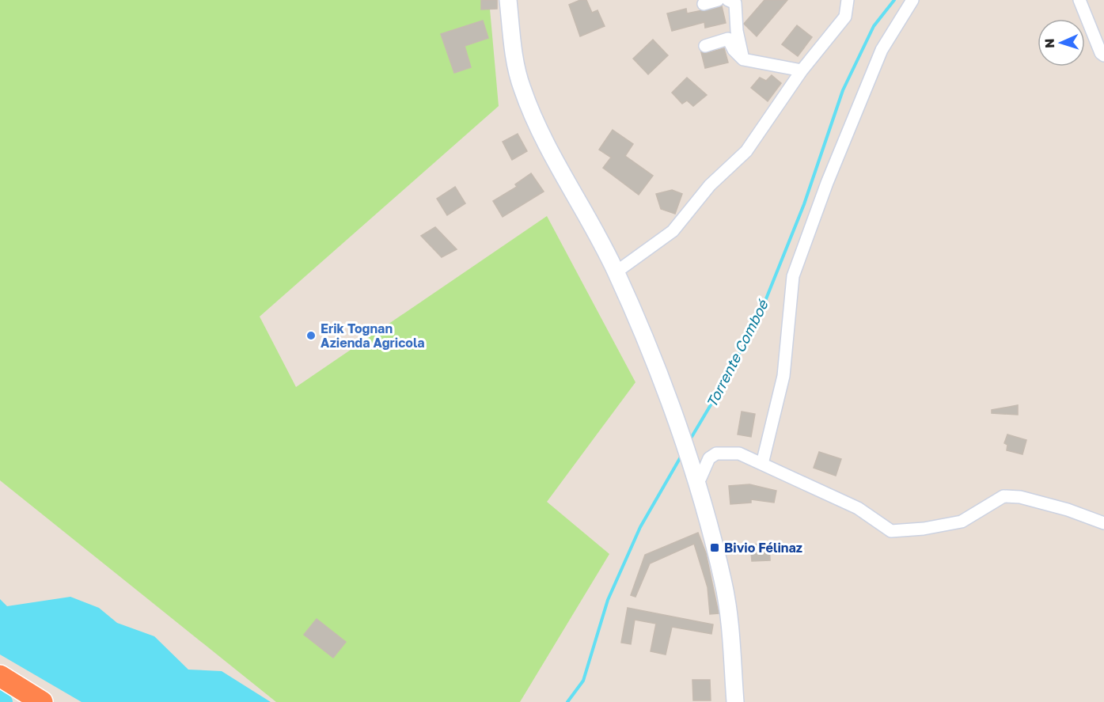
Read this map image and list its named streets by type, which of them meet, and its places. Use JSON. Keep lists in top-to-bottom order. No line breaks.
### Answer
{"water":["Torrente Comboé"],"places":{"other":["Erik Tognan Azienda Agricola"],"transit":["Bivio Félinaz"]},"north":"left"}
